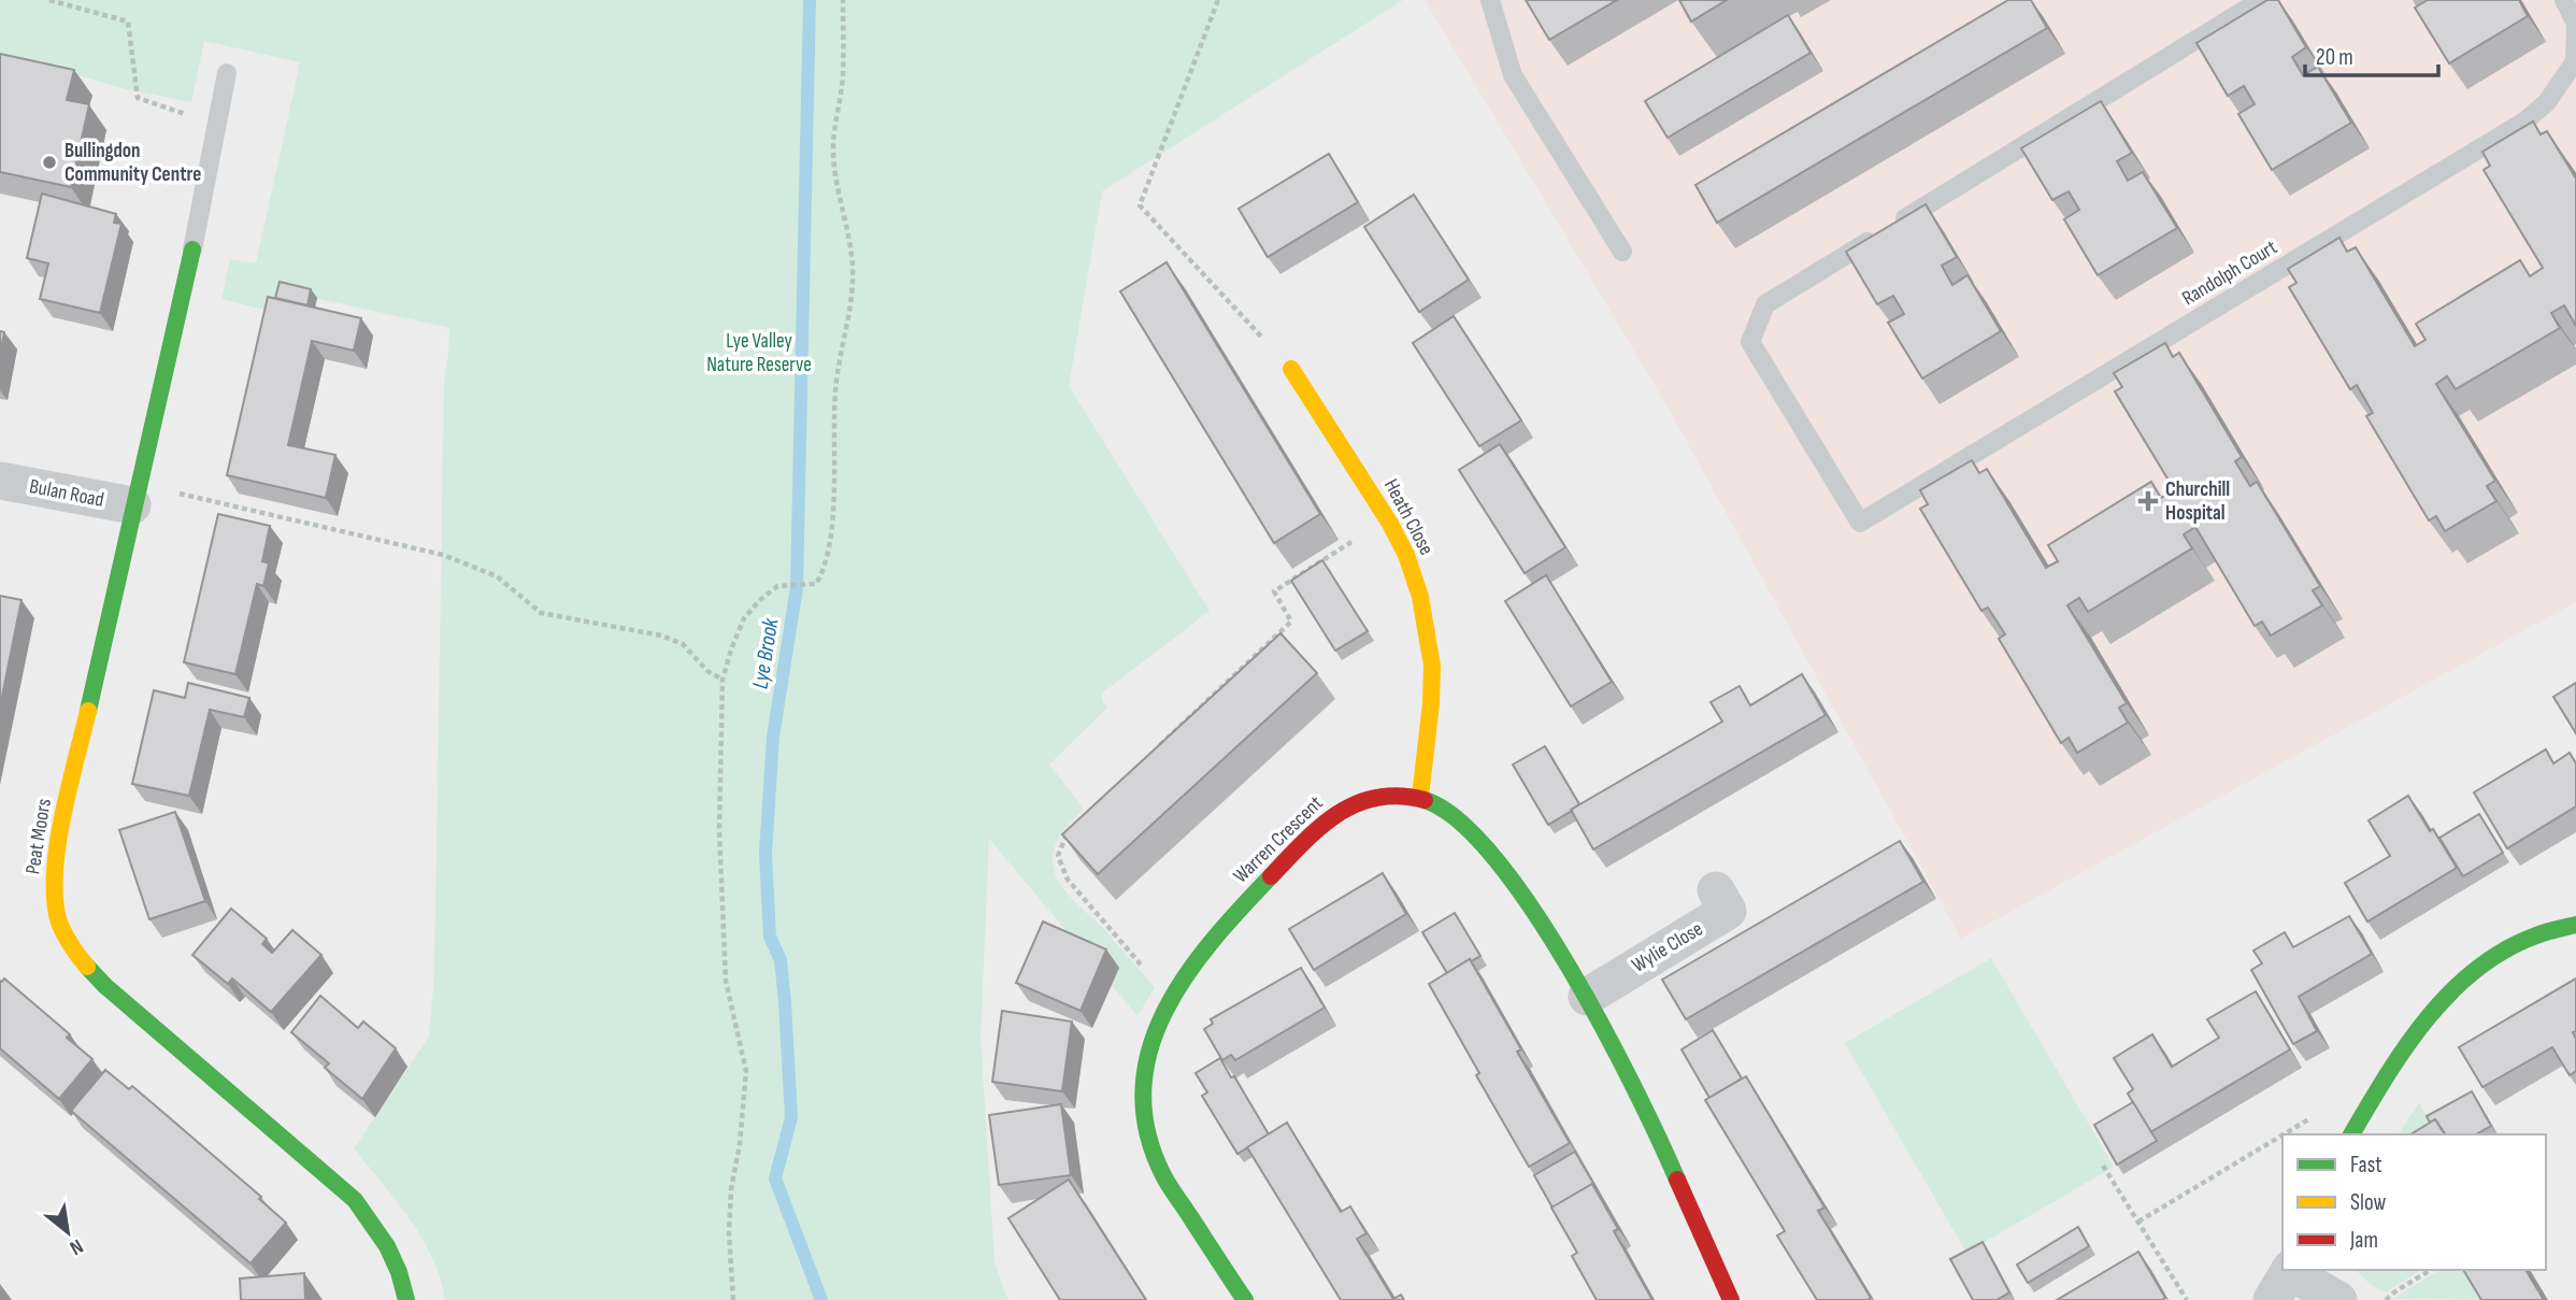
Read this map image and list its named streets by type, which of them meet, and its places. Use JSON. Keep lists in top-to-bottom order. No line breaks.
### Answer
{"streets":{"street":["Bulan Road","Heath Close","Peat Moors","Warren Crescent","Wylie Close"],"lane":["Randolph Court"]},"crossings":[["Bulan Road","Peat Moors"],["Heath Close","Warren Crescent"]],"water":["Lye Brook"],"parks":["Lye Valley Nature Reserve"],"places":{"other":["Bullingdon Community Centre"],"health":["Churchill Hospital"]},"legend":["Fast","Slow","Jam"],"scale_bar":"20 m","north":"bottom right"}
